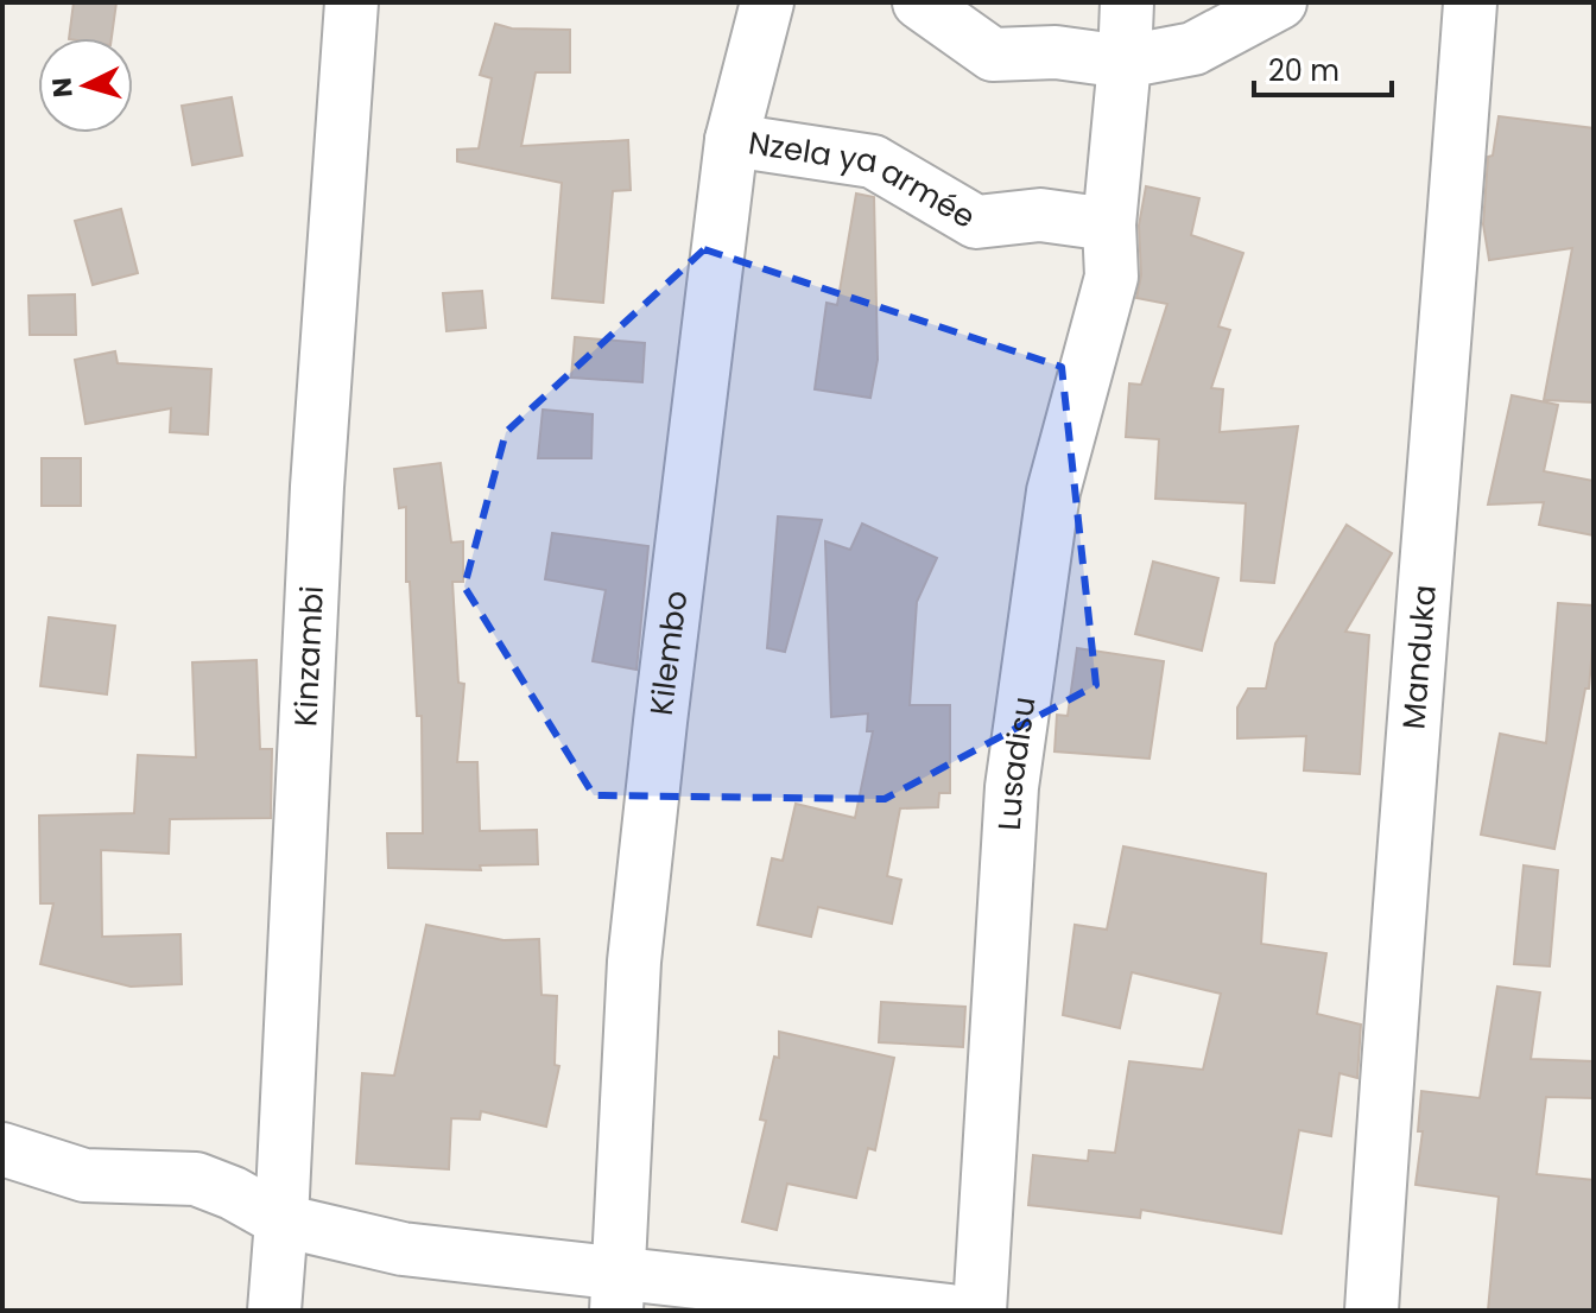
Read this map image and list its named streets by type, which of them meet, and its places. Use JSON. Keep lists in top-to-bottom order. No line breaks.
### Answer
{"streets":{"street":["Nzela ya armée","Kilembo","Kinzambi","Manduka","Lusadisu"]},"crossings":[["Nzela ya armée","Kilembo"],["Nzela ya armée","Lusadisu"]],"scale_bar":"20 m","north":"left"}
